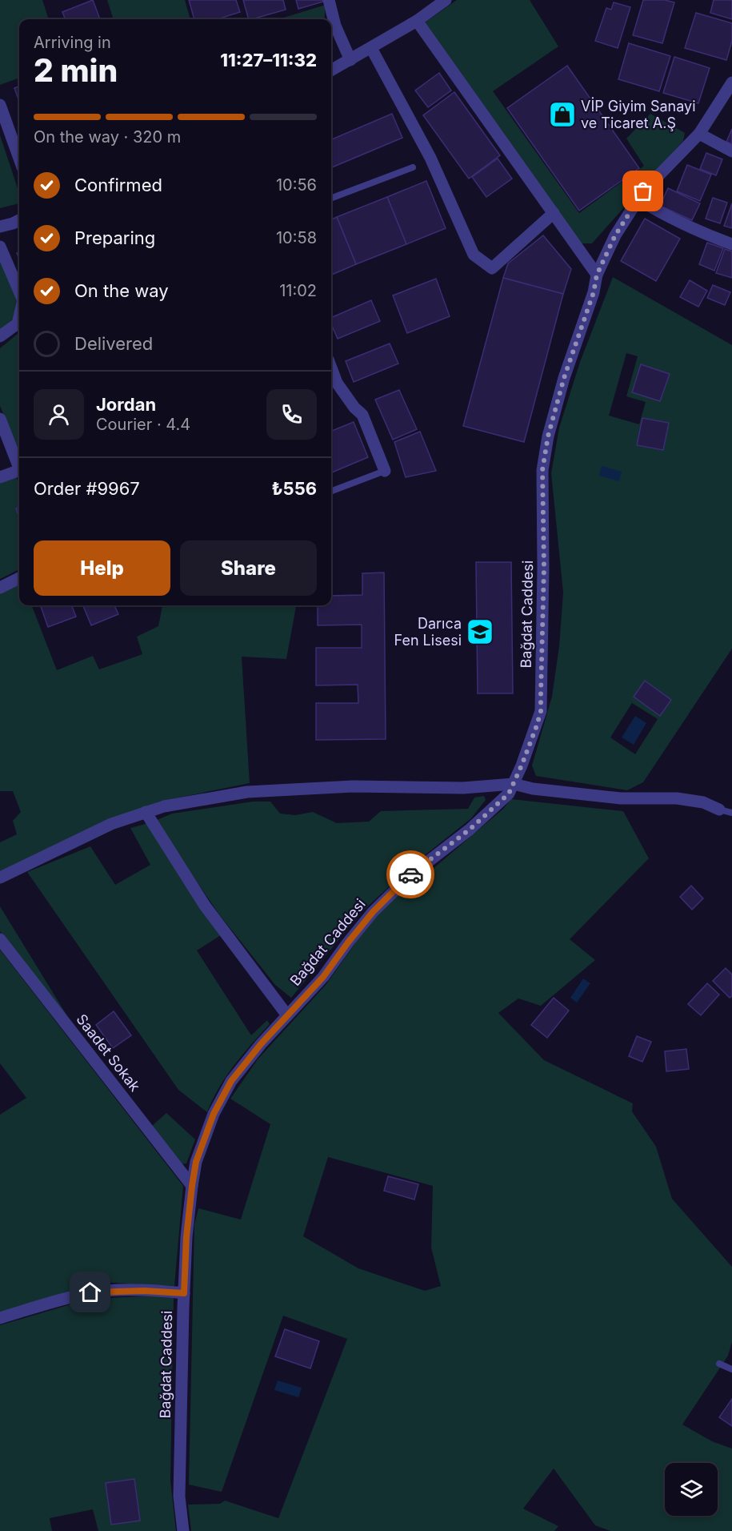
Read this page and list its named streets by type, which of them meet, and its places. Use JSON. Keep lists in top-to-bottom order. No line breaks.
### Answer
{"streets":{"street":["Bağdat Caddesi","Saadet Sokak"]},"crossings":[["Bağdat Caddesi","Saadet Sokak"]],"places":{"shop":["VİP Giyim Sanayi ve Ticaret A.Ş"],"school or university":["Darıca Fen Lisesi"]},"page":{"heading":["2 min","Arriving in","11:27–11:32"],"panel":["Jordan","Courier · 4.4","Order #9967","₺556"],"bar":"On the way · 320 m","list":[["Confirmed","10:56"],["Preparing","10:58"],["On the way","11:02"],"Delivered"],"buttons":["Help","Share"]}}
